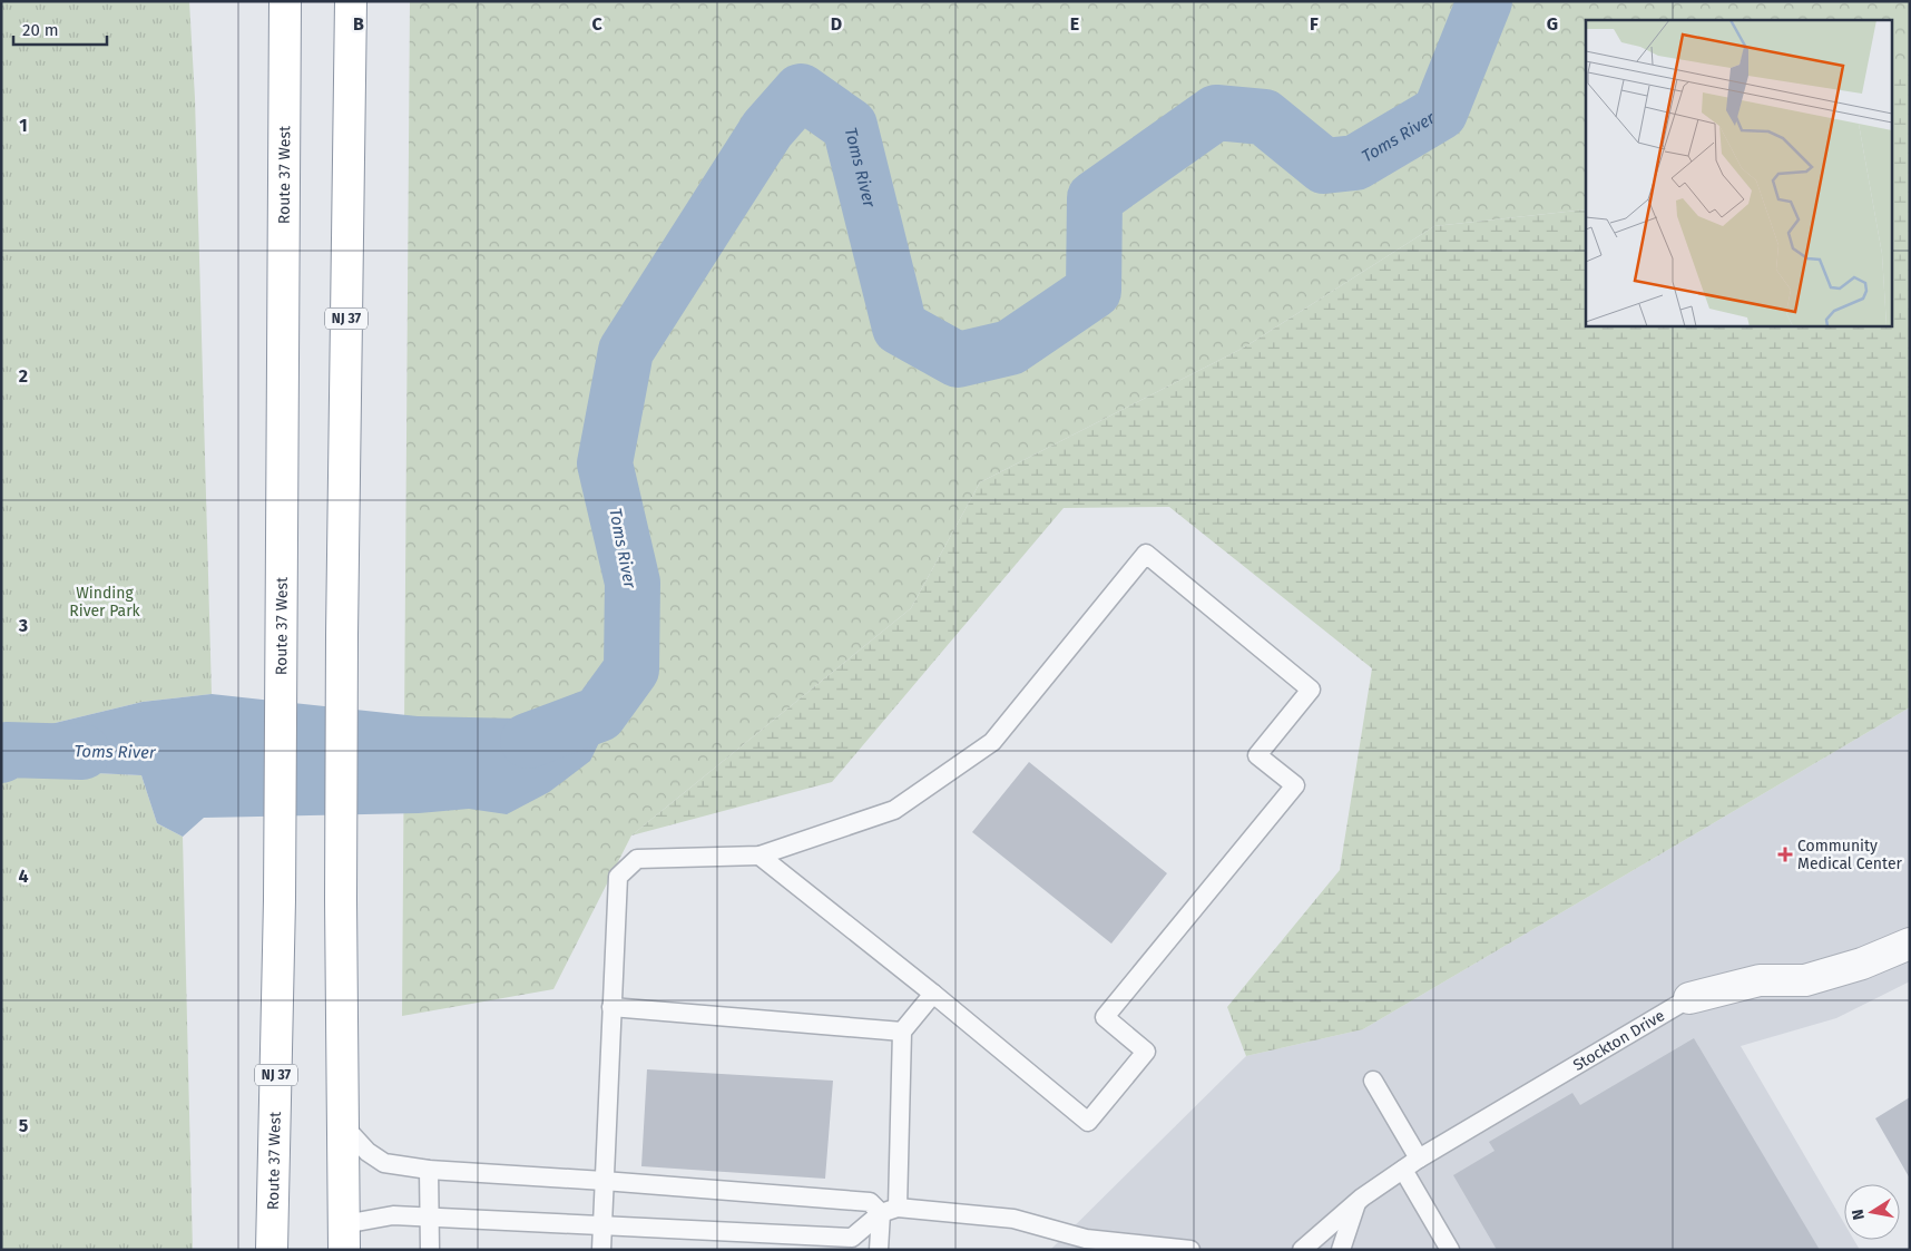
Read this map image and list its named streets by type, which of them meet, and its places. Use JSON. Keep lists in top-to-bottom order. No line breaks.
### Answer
{"streets":{"highway":["Route 37 West","NJ 37"],"street":["Stockton Drive"]},"water":["Toms River"],"parks":["Winding River Park"],"places":{"health":["Community Medical Center"]},"scale_bar":"20 m","north":"left","grid":{"columns":["B","C","D","E","F","G"],"rows":["1","2","3","4","5"]}}
